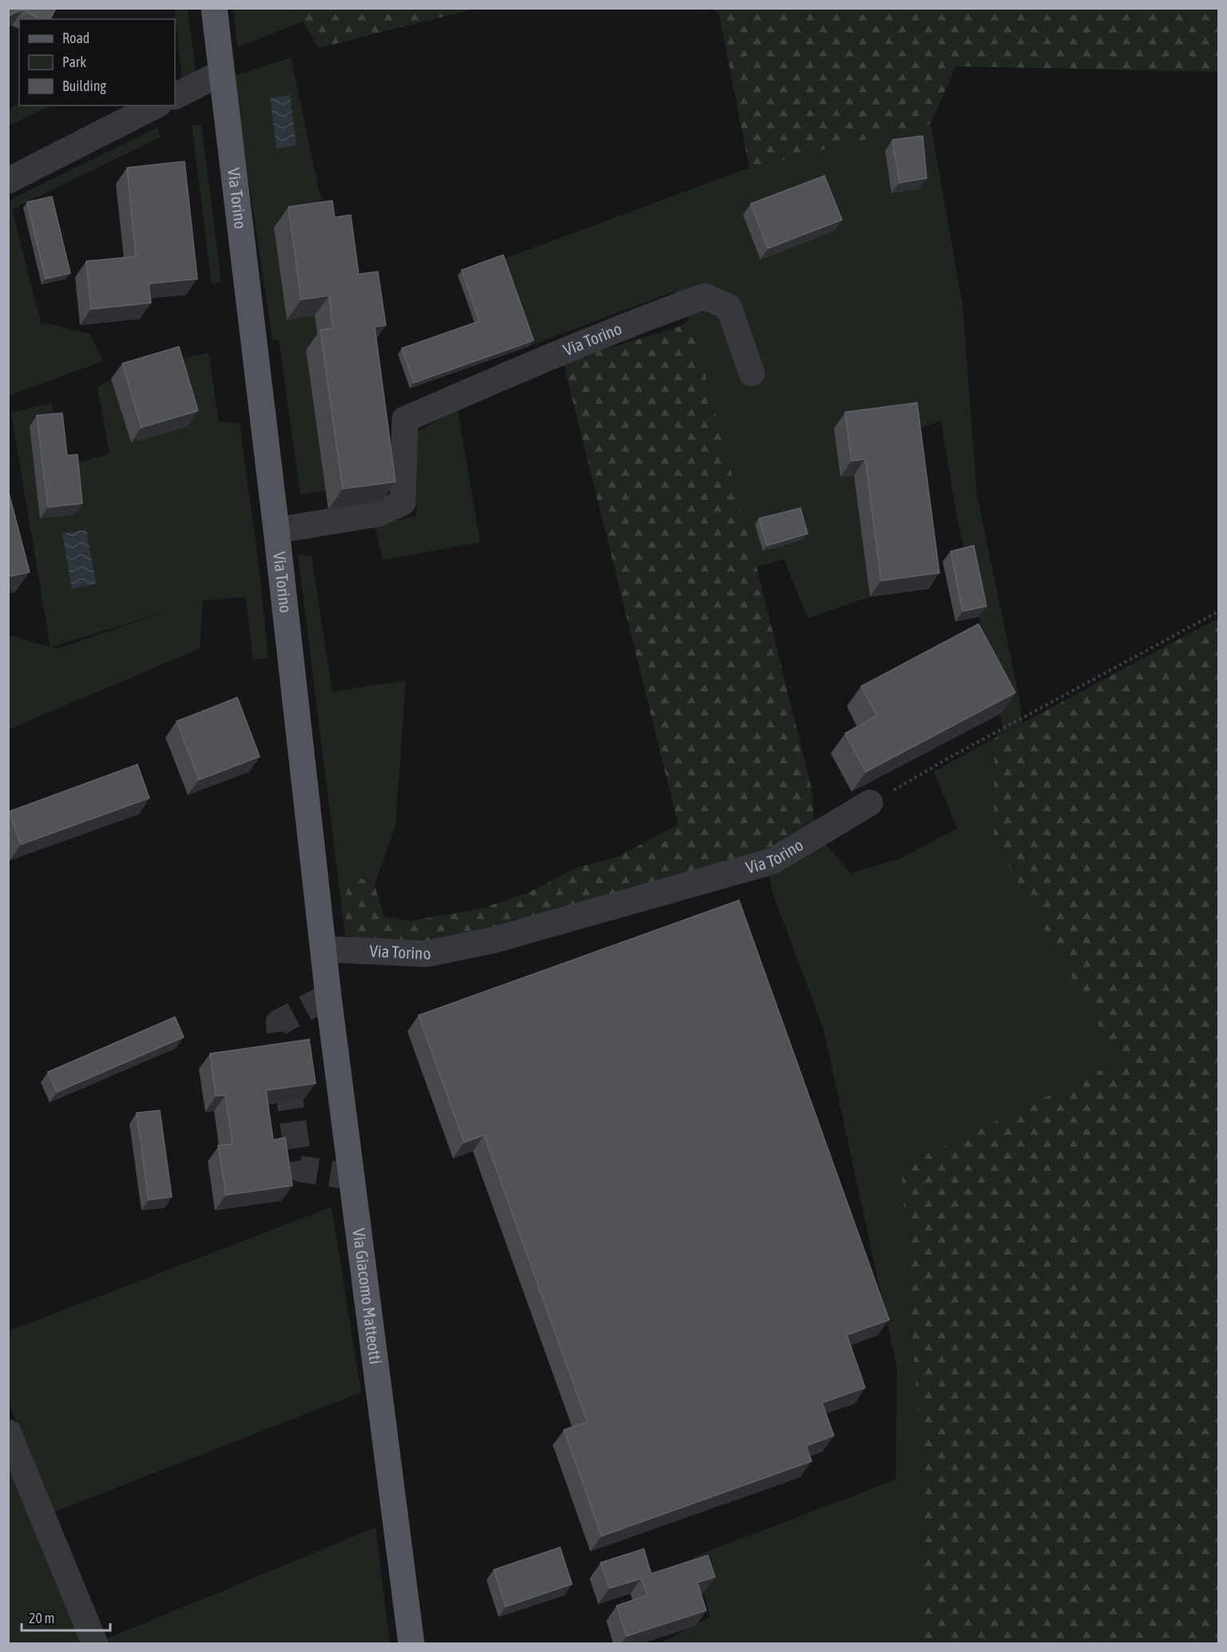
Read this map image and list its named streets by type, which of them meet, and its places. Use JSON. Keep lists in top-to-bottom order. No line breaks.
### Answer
{"streets":{"main road":["Via Torino","Via Giacomo Matteotti"]},"crossings":[["Via Torino","Via Giacomo Matteotti"]],"legend":["Road","Park","Building"],"scale_bar":"20 m"}
